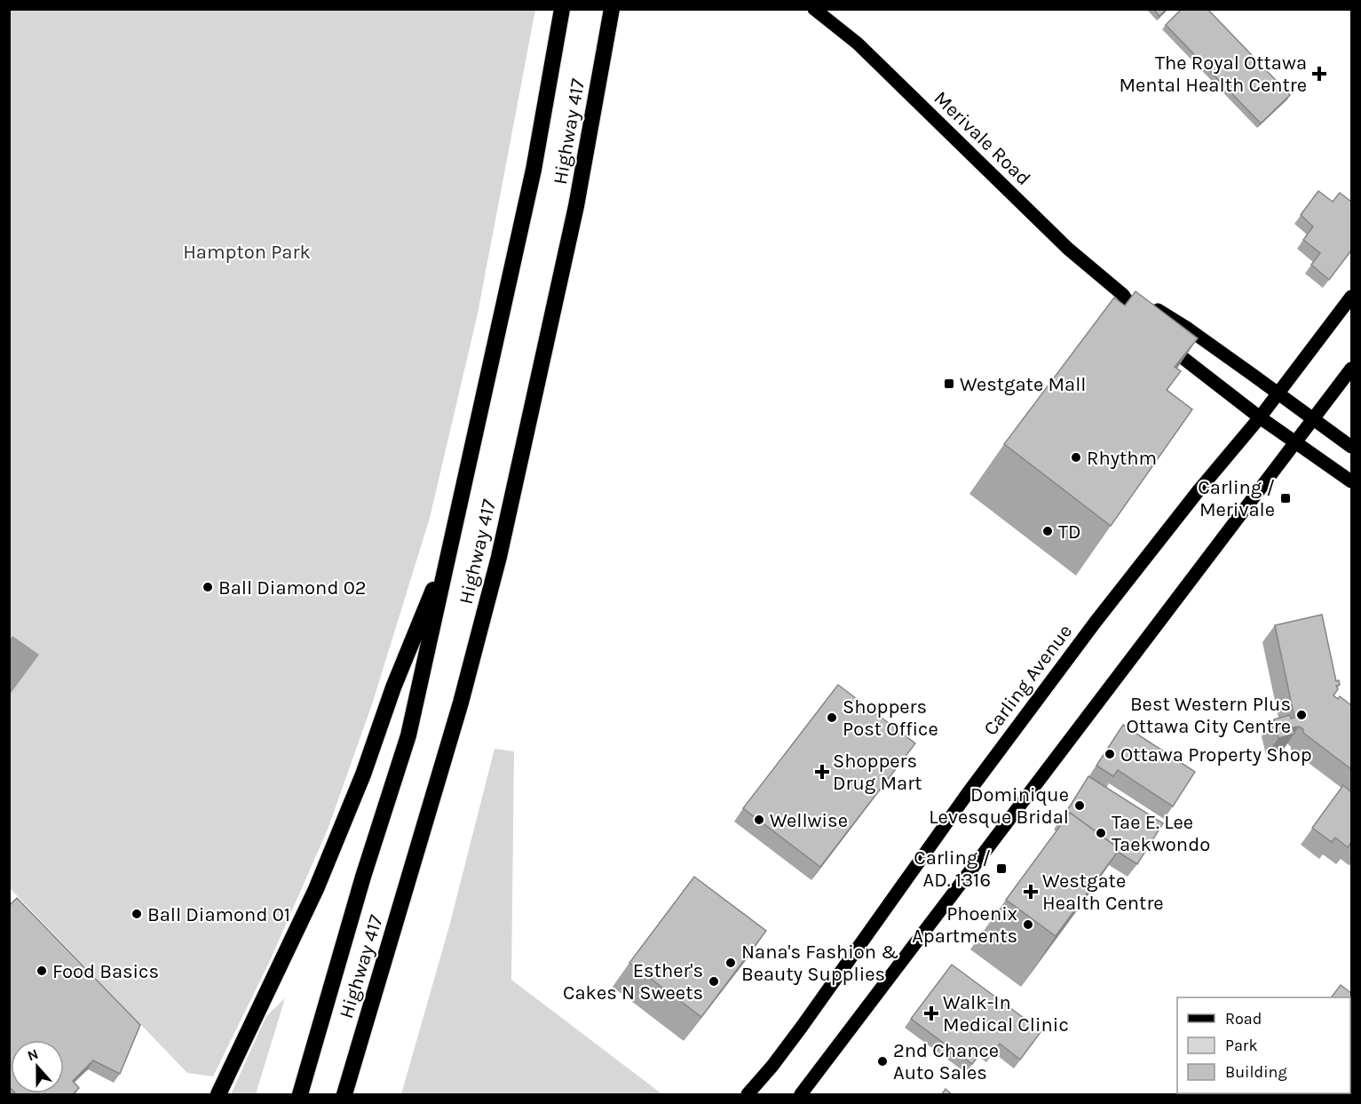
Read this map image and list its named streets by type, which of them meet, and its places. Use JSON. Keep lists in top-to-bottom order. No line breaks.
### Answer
{"streets":{"highway":["Highway 417"],"main road":["Merivale Road","Carling Avenue"]},"crossings":[["Merivale Road","Carling Avenue"]],"parks":["Hampton Park"],"places":{"health":["The Royal Ottawa Mental Health Centre","Shoppers Drug Mart","Westgate Health Centre","Walk-In Medical Clinic"],"transit":["Westgate Mall","Carling / Merivale","Carling / AD. 1316"],"other":["Rhythm","TD","Ball Diamond 02","Best Western Plus Ottawa City Centre","Shoppers Post Office","Ottawa Property Shop","Dominique Levesque Bridal","Wellwise","Tae E. Lee Taekwondo","Ball Diamond 01","Phoenix Apartments","Nana's Fashion & Beauty Supplies","Food Basics","Esther's Cakes N Sweets","2nd Chance Auto Sales"]},"legend":["Road","Park","Building"],"north":"top"}
